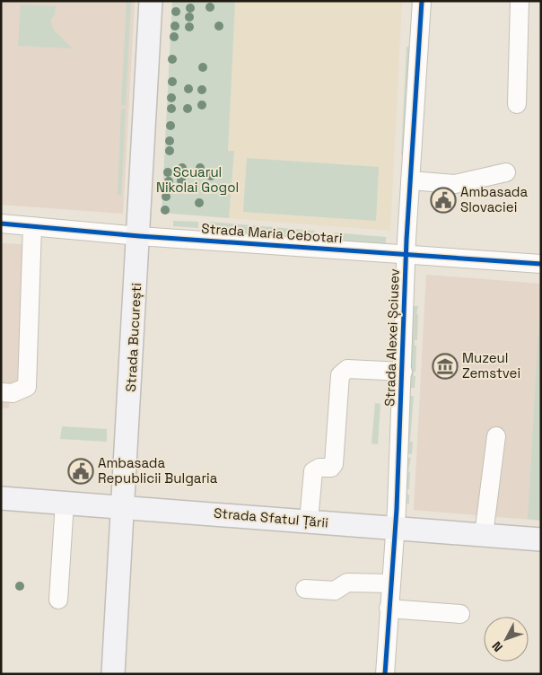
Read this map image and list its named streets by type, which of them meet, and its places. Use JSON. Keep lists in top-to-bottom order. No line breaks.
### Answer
{"streets":{"main road":["Strada București","Strada Sfatul Țării"],"street":["Strada Maria Cebotari","Strada Alexei Șciusev"]},"crossings":[["Strada Maria Cebotari","Strada București"],["Strada Maria Cebotari","Strada Alexei Șciusev"],["Strada București","Strada Sfatul Țării"],["Strada Alexei Șciusev","Strada Sfatul Țării"]],"parks":["Scuarul Nikolai Gogol"],"places":{"public building":["Ambasada Slovaciei","Ambasada Republicii Bulgaria"],"museum":["Muzeul Zemstvei"]},"north":"bottom left"}
